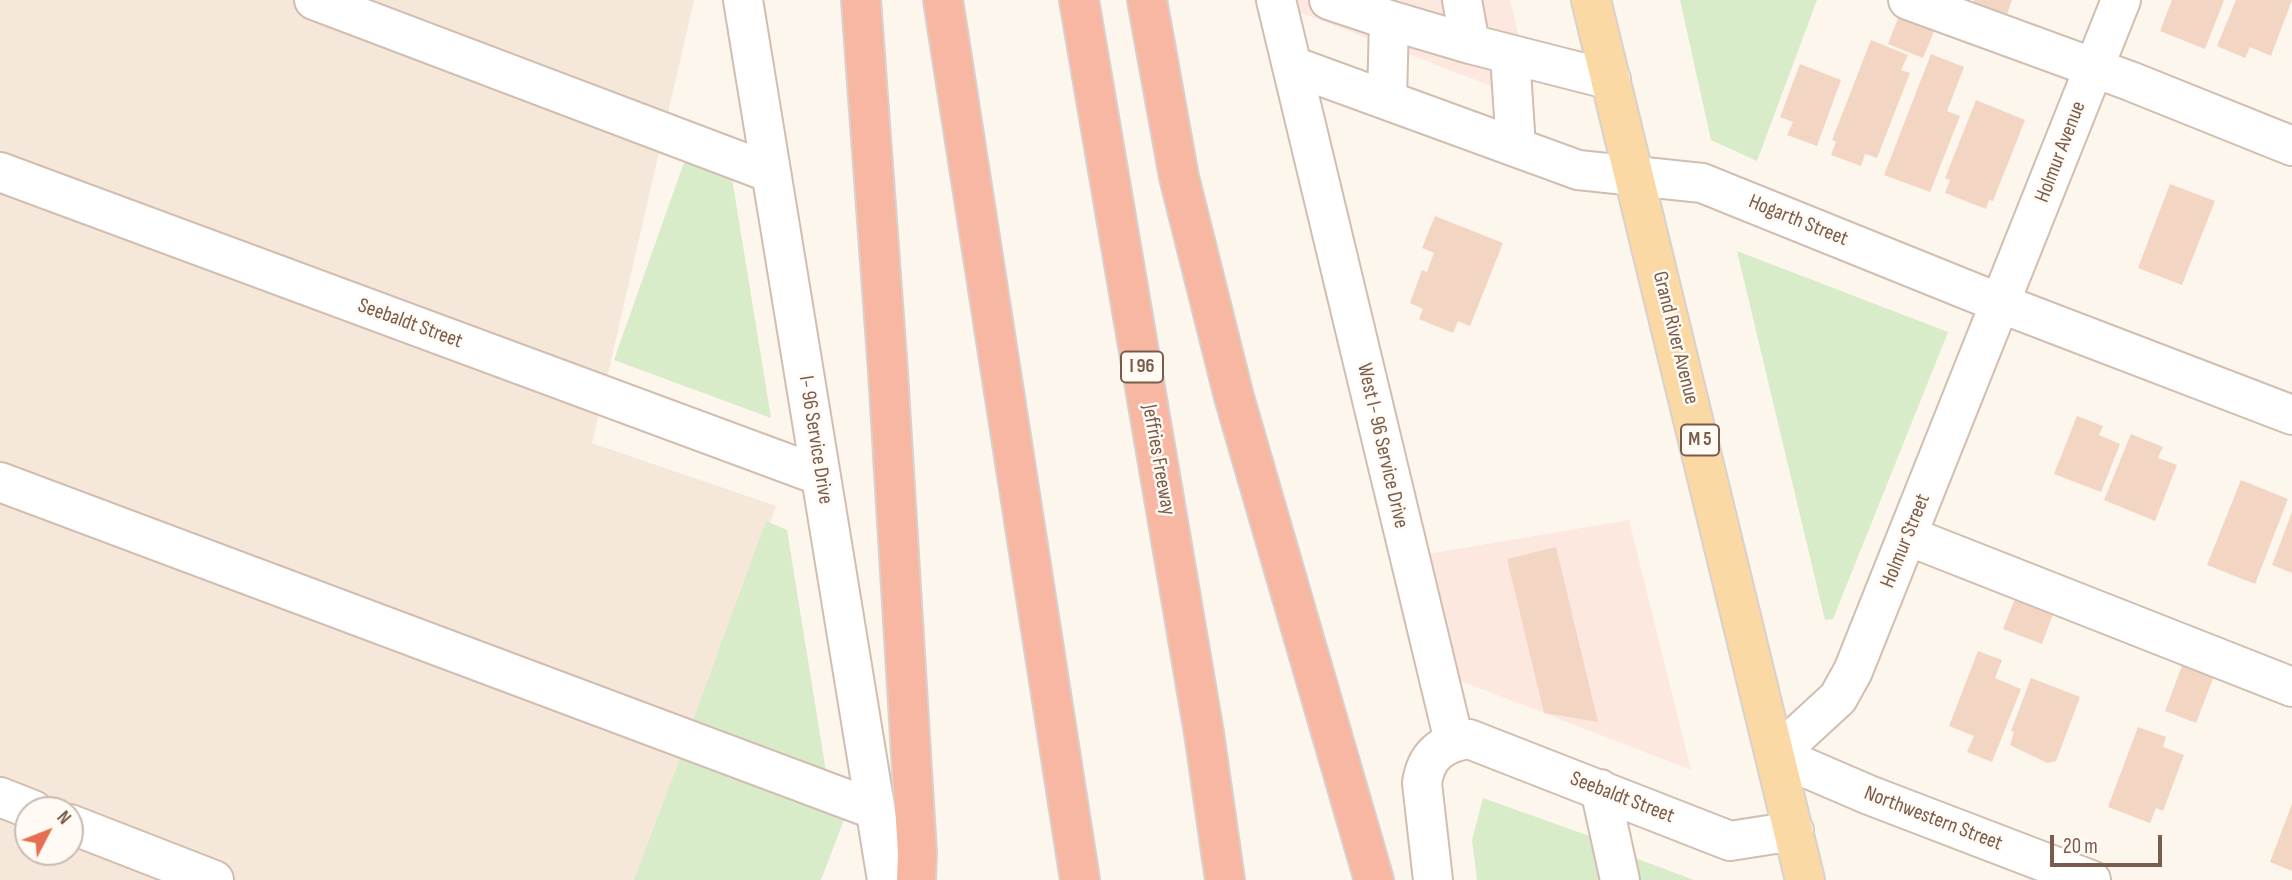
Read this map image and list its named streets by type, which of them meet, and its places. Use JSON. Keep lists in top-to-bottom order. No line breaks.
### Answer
{"streets":{"highway":["I 96","Jeffries Freeway"],"main road":["Grand River Avenue","M 5"],"street":["Holmur Avenue","Hogarth Street","Seebaldt Street","I- 96 Service Drive","West I- 96 Service Drive","Holmur Street","Northwestern Street"]},"crossings":[["Holmur Avenue","Hogarth Street"],["Holmur Avenue","Holmur Street"],["Hogarth Street","Grand River Avenue"],["Hogarth Street","West I- 96 Service Drive"],["Hogarth Street","Holmur Street"],["Seebaldt Street","Grand River Avenue"],["Seebaldt Street","I- 96 Service Drive"],["Seebaldt Street","West I- 96 Service Drive"],["Grand River Avenue","Holmur Street"],["Grand River Avenue","Northwestern Street"],["Holmur Street","Northwestern Street"]],"scale_bar":"20 m","north":"top right"}
